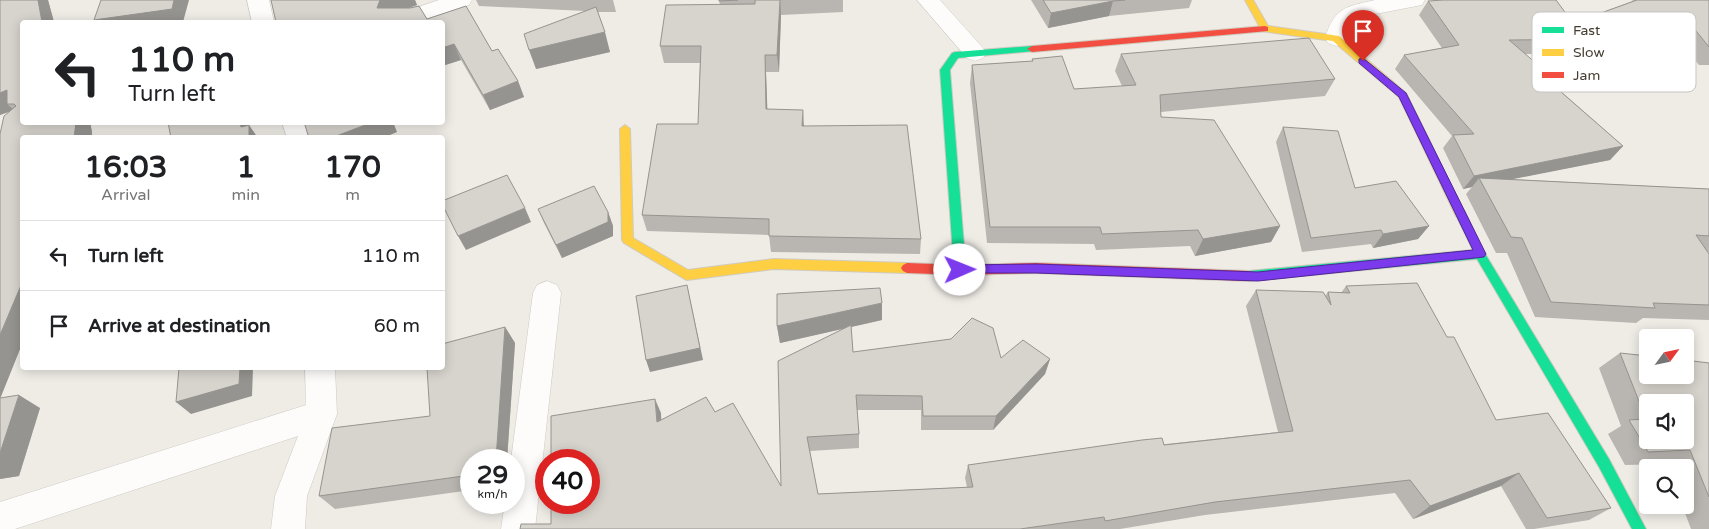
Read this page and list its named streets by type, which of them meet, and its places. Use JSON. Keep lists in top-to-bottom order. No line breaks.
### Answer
{"legend":["Fast","Slow","Jam"],"north":"top right","page":{"turn":["110 m","Turn left"],"eta":["16:03","Arrival","1","min","170","m"],"list":[{"name":"Turn left","value":"110 m"},{"name":"Arrive at destination","value":"60 m"}],"speed":"29 km/h","limit":"40"}}
